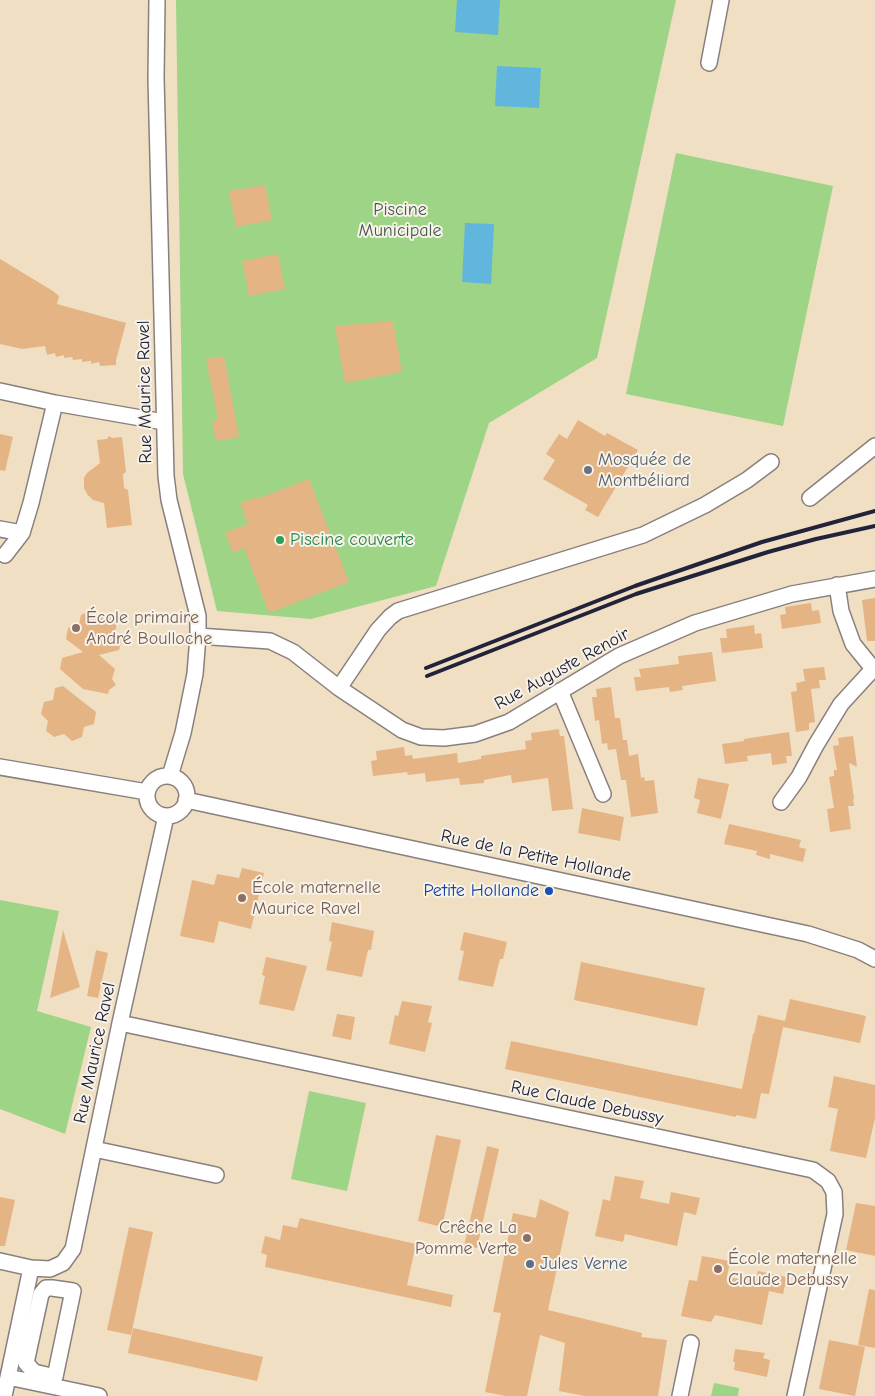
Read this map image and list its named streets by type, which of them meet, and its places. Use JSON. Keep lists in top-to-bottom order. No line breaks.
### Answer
{"streets":{"street":["Rue Maurice Ravel","Rue Auguste Renoir","Rue de la Petite Hollande","Rue Claude Debussy"]},"crossings":[["Rue Maurice Ravel","Rue Auguste Renoir"],["Rue Maurice Ravel","Rue de la Petite Hollande"],["Rue Maurice Ravel","Rue Claude Debussy"]],"parks":["Piscine Municipale"],"places":["Mosquée de Montbéliard","Piscine couverte","École primaire André Boulloche","Petite Hollande","École maternelle Maurice Ravel","Crêche La Pomme Verte","Jules Verne","École maternelle Claude Debussy"]}
